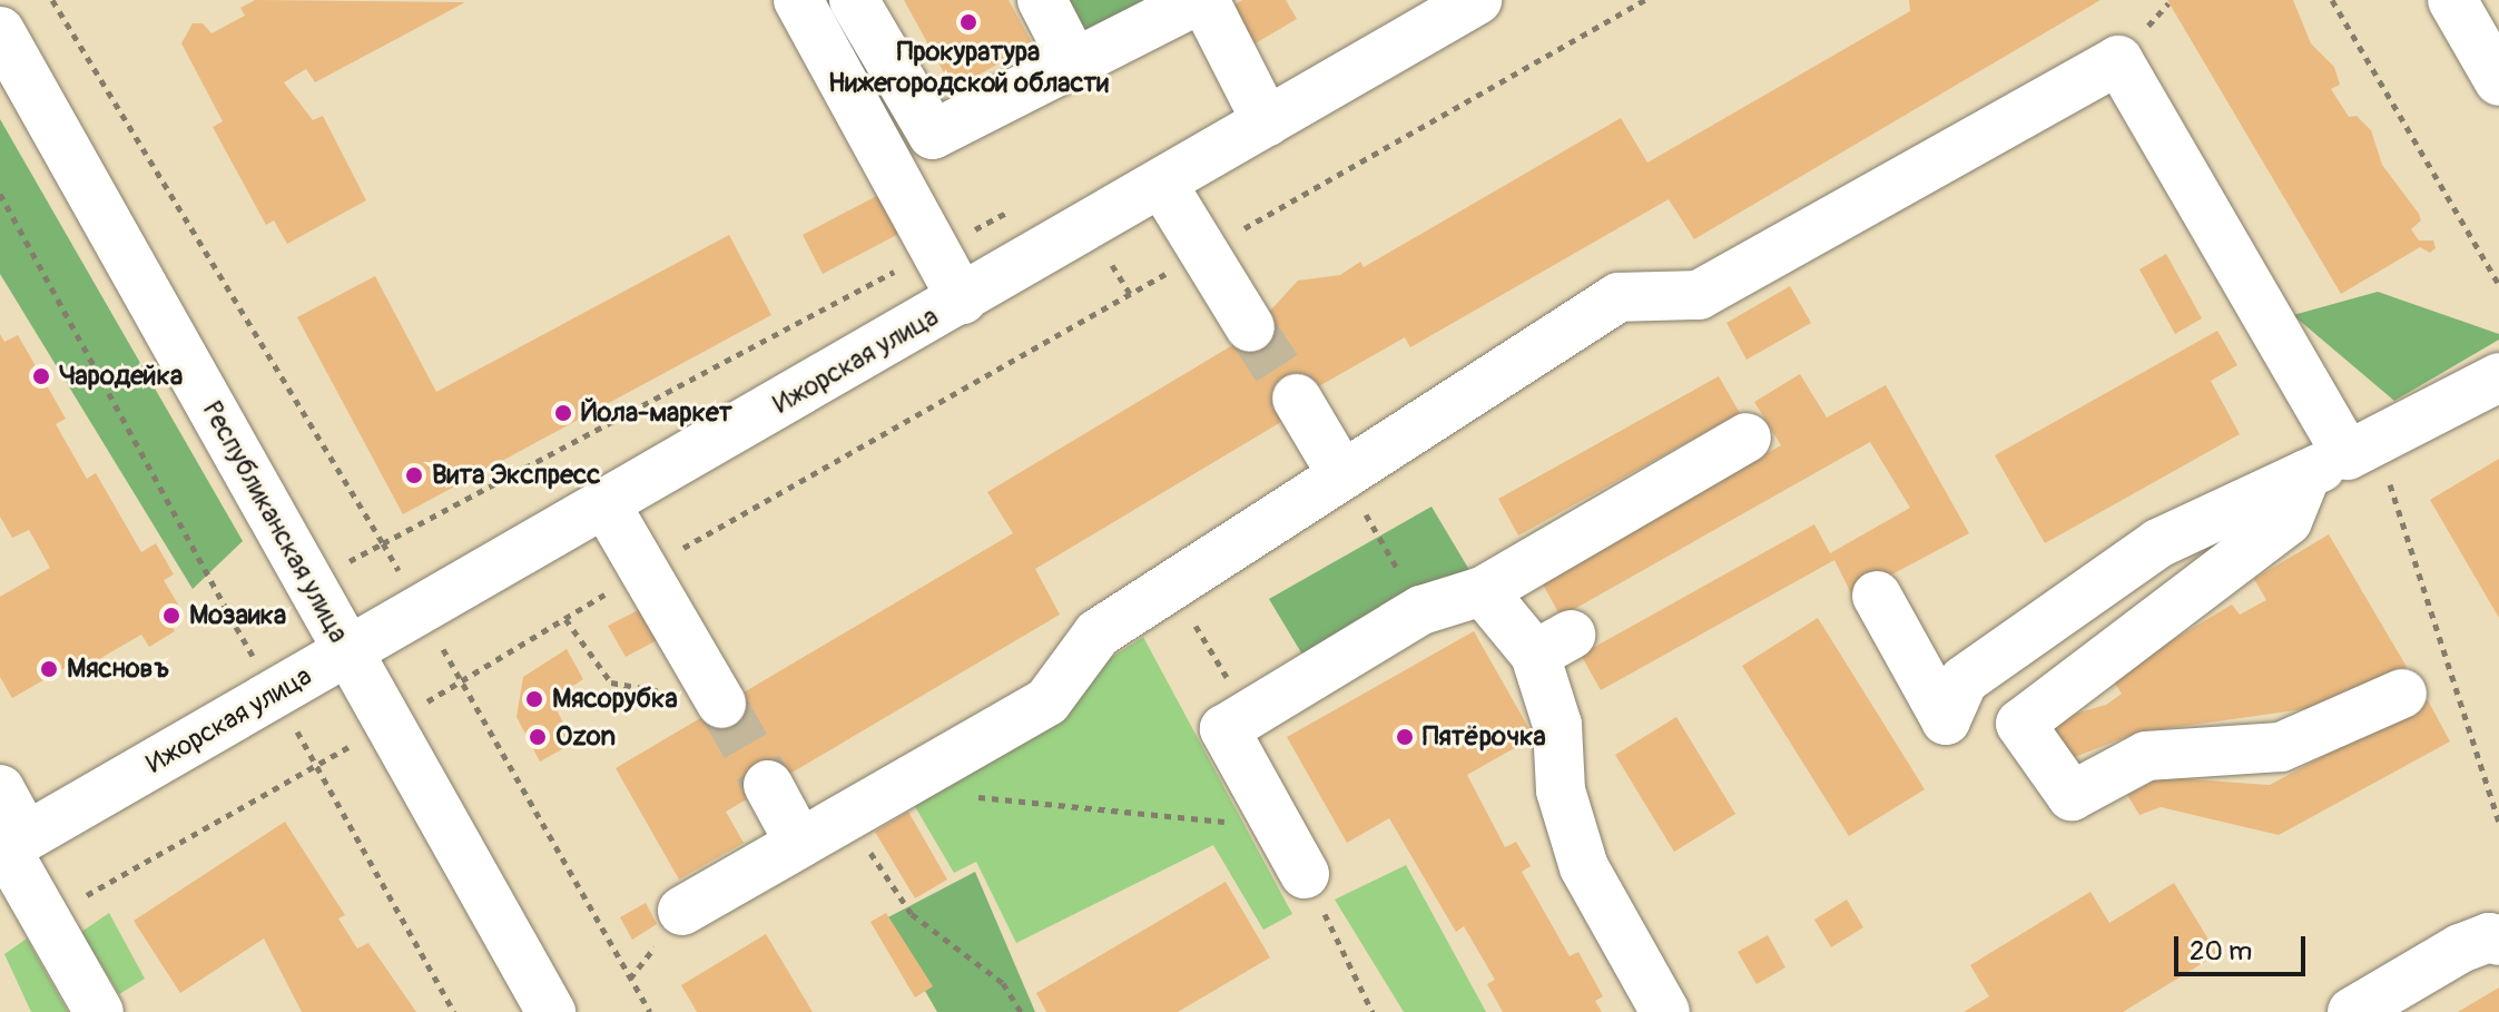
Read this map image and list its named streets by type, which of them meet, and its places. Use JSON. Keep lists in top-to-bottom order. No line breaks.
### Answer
{"streets":{"street":["Ижорская улица","Республиканская улица"]},"crossings":[["Ижорская улица","Республиканская улица"]],"places":["Прокуратура Нижегородской области","Чародейка","Йола-маркет","Вита Экспресс","Мозаика","Мясновъ","Мясорубка","Ozon","Пятёрочка"],"scale_bar":"20 m"}
